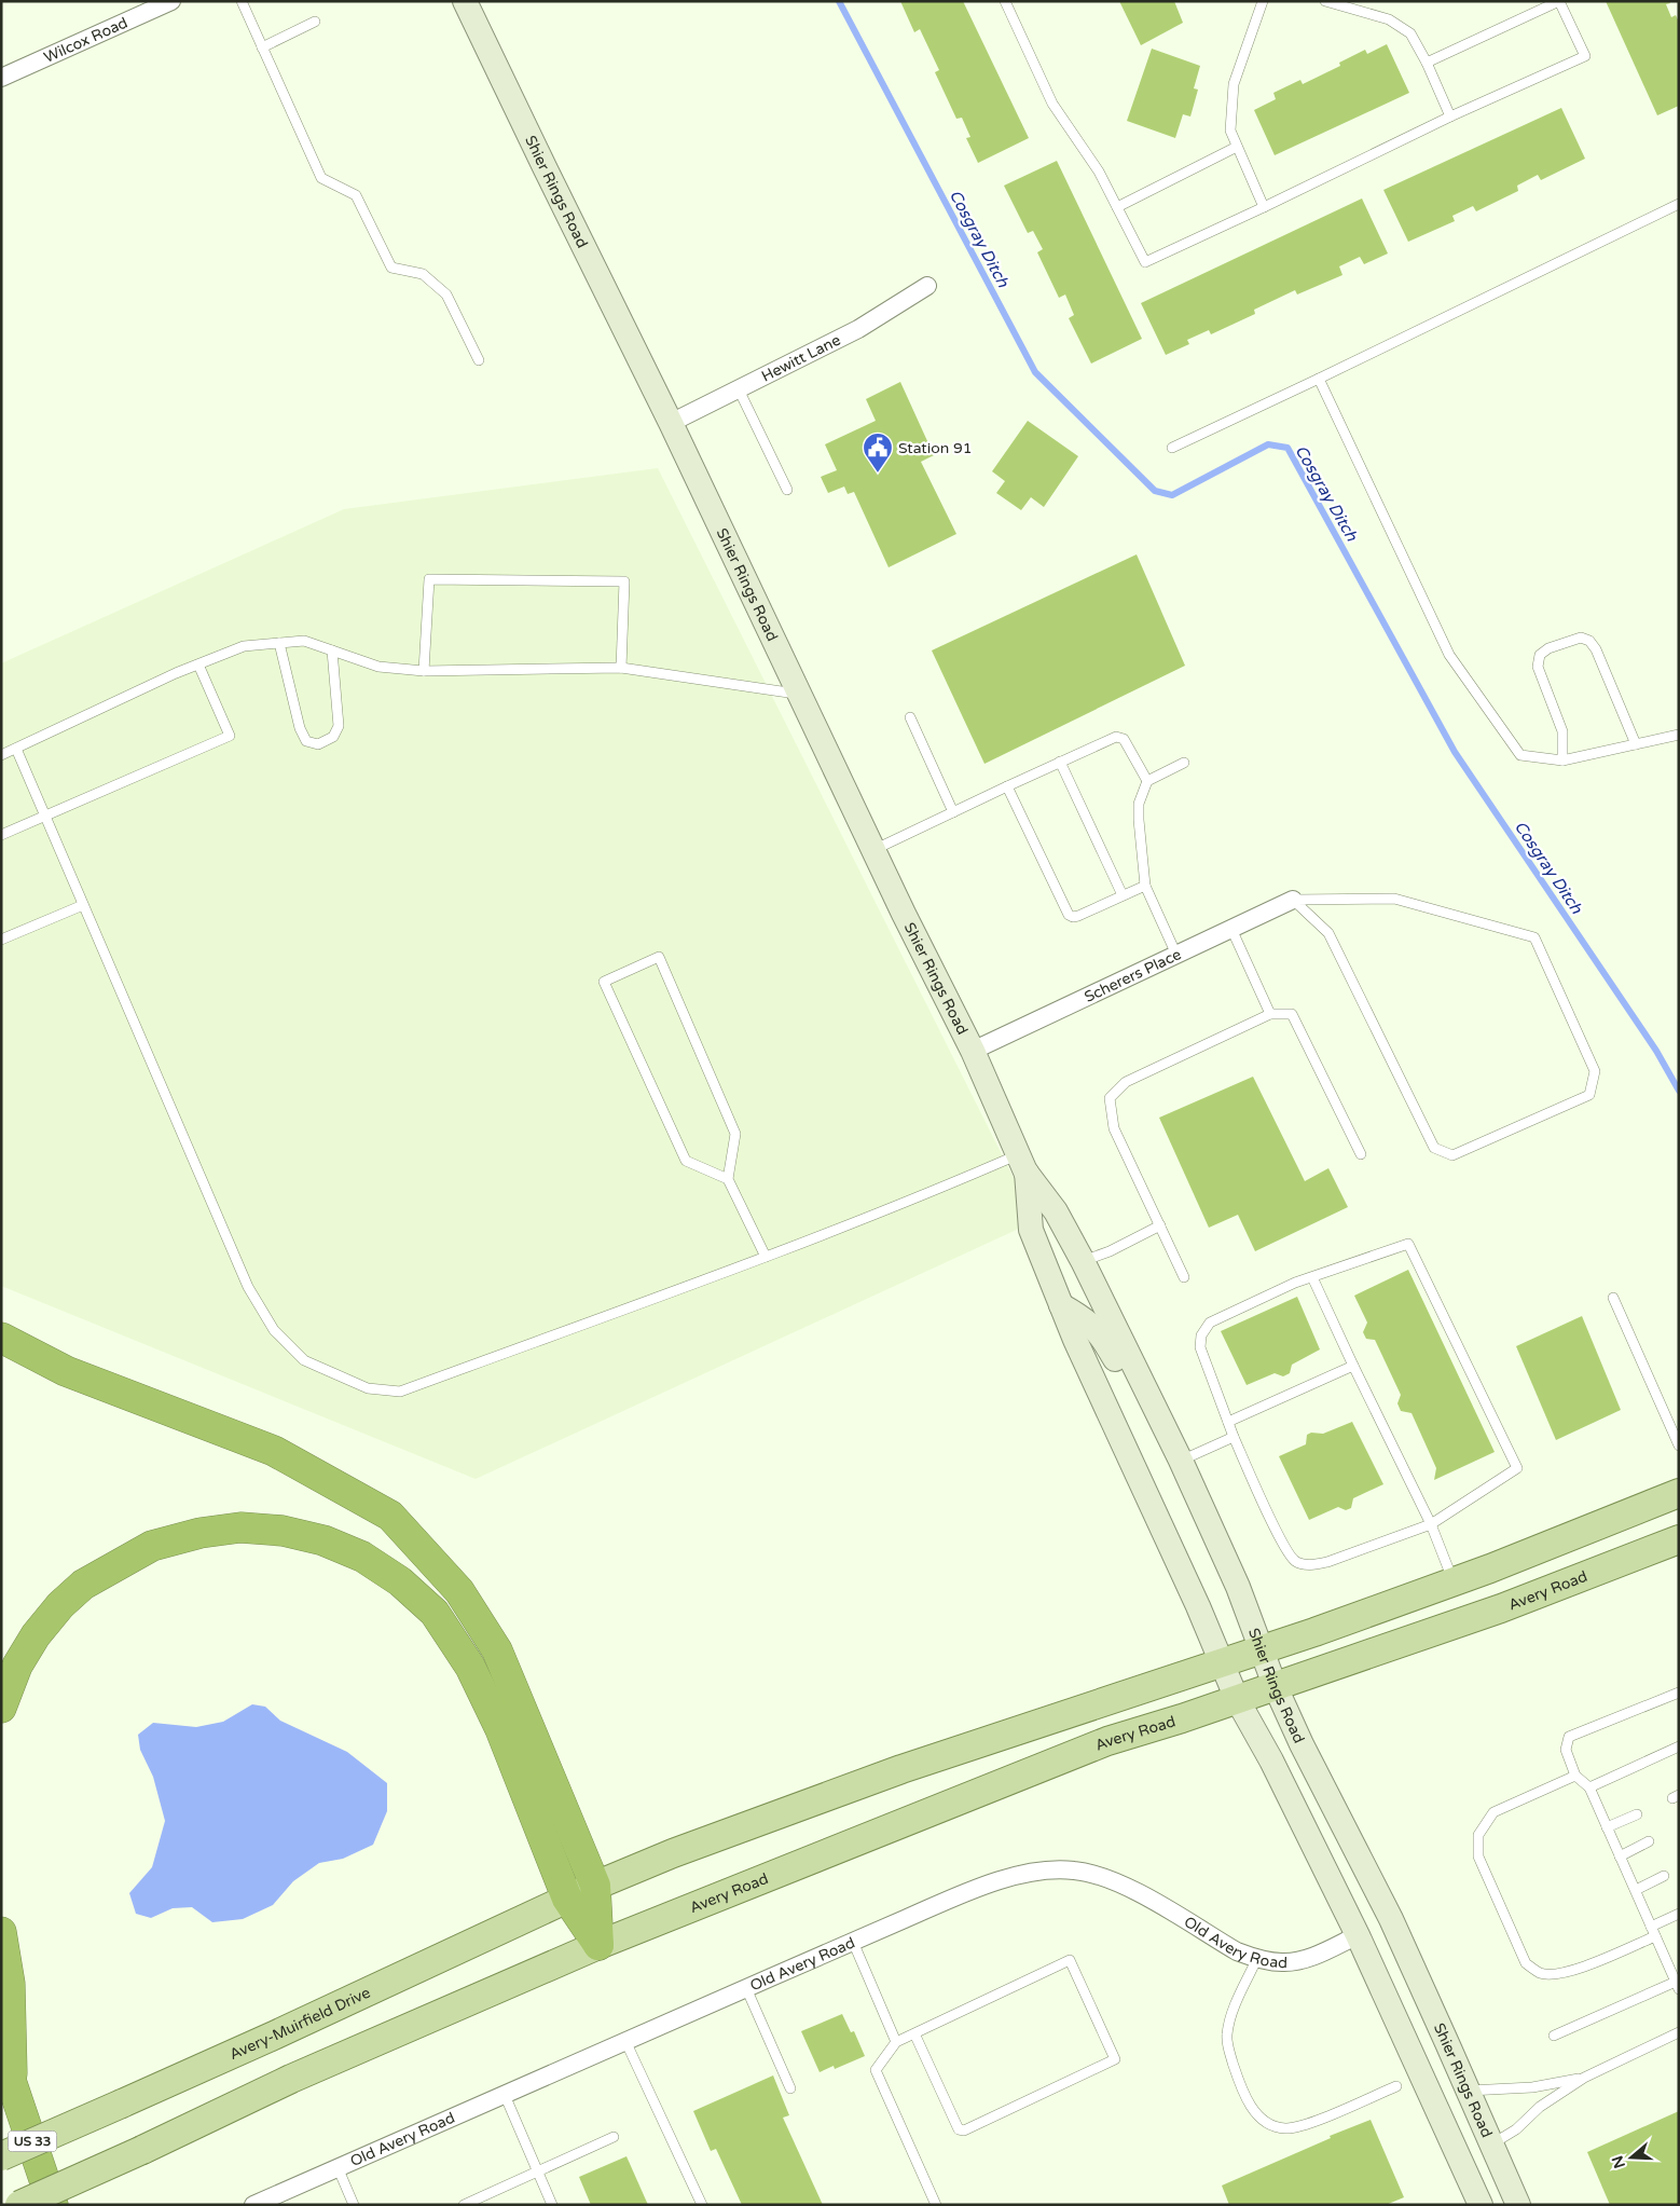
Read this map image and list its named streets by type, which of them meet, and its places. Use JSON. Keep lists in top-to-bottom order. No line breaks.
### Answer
{"streets":{"highway":["US 33"],"main road":["Shier Rings Road","Avery Road","Avery-Muirfield Drive"],"street":["Wilcox Road","Hewitt Lane","Scherers Place","Old Avery Road"]},"crossings":[["Shier Rings Road","Hewitt Lane"],["Shier Rings Road","Scherers Place"],["Shier Rings Road","Avery Road"],["Shier Rings Road","Old Avery Road"]],"water":["Cosgray Ditch"],"places":{"public building":["Station 91"]},"north":"left"}
